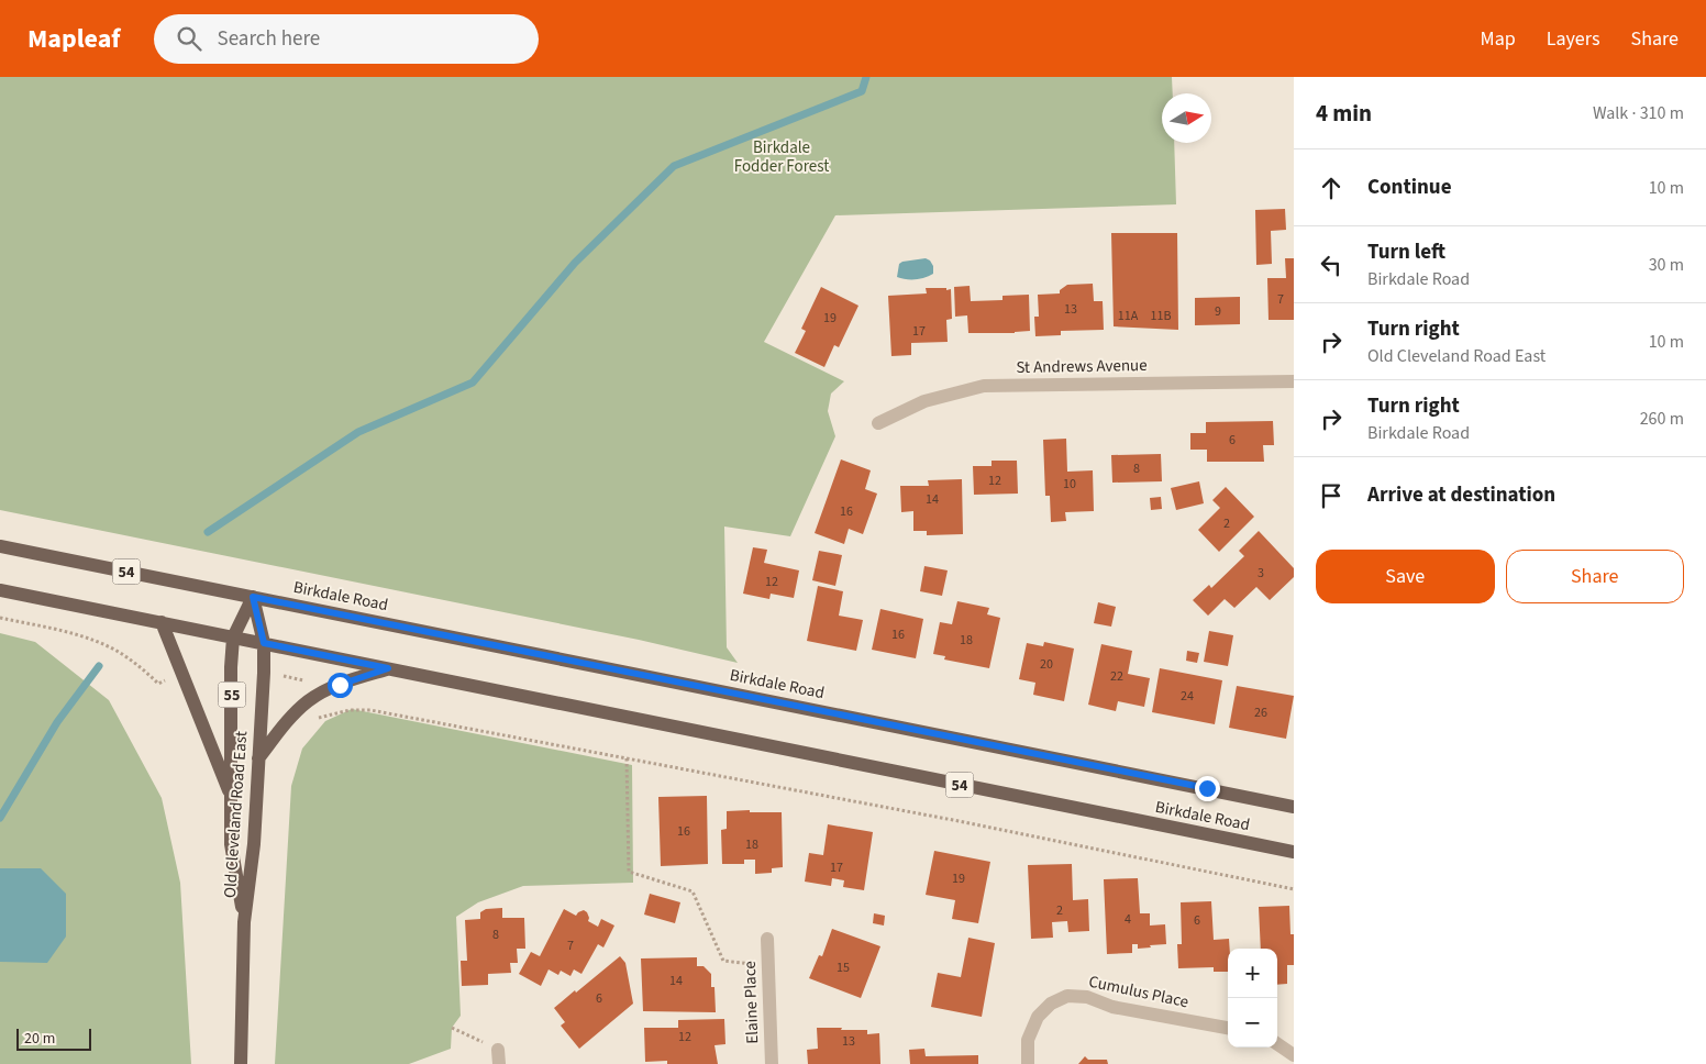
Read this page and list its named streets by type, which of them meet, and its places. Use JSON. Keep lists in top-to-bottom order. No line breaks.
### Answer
{"streets":{"main road":["54","Birkdale Road","55","Old Cleveland Road East"],"street":["St Andrews Avenue","Cumulus Place","Elaine Place"]},"crossings":[["54","Birkdale Road"],["54","Old Cleveland Road East"],["Birkdale Road","Old Cleveland Road East"]],"parks":["Birkdale Fodder Forest"],"house_numbers":["7","13","9","11A","11B","19","17","6","8","12","10","14","16","2","3","12","16","18","20","22","24","26","16","18","17","19","2","4","6","8","7","15","14","6","12","13"],"scale_bar":"20 m","north":"right","page":{"header":"Mapleaf","search":"Search here","nav":["Map","Layers","Share"],"heading":["4 min","Walk · 310 m"],"list":[["Continue","10 m"],["Turn left","Birkdale Road","30 m"],["Turn right","Old Cleveland Road East","10 m"],["Turn right","Birkdale Road","260 m"],"Arrive at destination"],"buttons":["Save","Share"],"map_buttons":["+","−"],"scale":"20 m"}}
